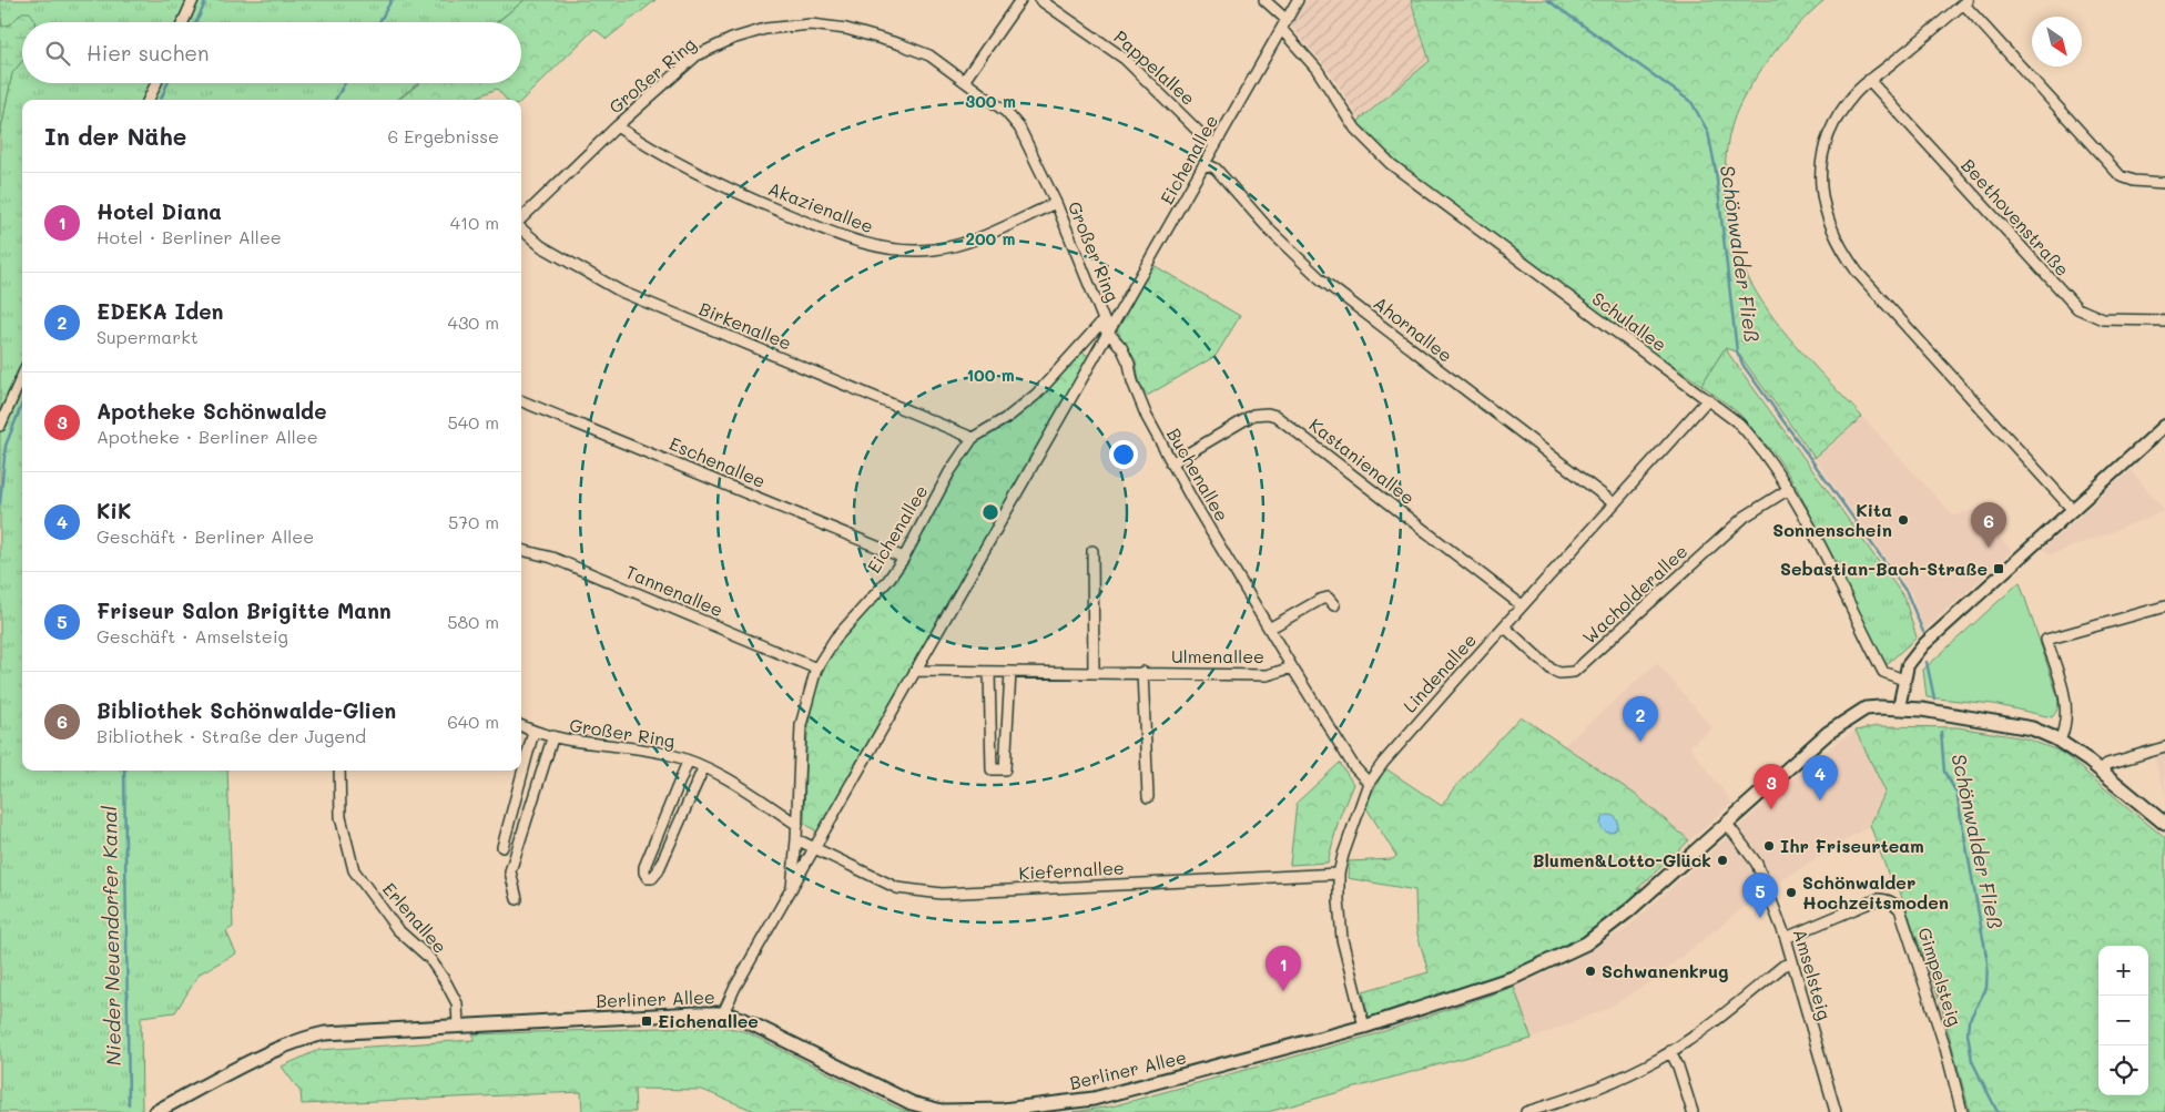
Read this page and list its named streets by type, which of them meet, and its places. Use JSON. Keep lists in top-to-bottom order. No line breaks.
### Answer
{"streets":{"main road":["Berliner Allee"],"street":["Pappelallee","Großer Ring","Eichenallee","Akazienallee","Beethovenstraße","Schulallee","Birkenallee","Ahornallee","Kastanienallee","Eschenallee","Buchenallee","Tannenallee","Wacholderallee","Ulmenallee","Lindenallee","Kiefernallee","Erlenallee","Amselsteig","Gimpelsteig"]},"crossings":[["Pappelallee","Eichenallee"],["Großer Ring","Eichenallee"],["Großer Ring","Akazienallee"],["Großer Ring","Buchenallee"],["Eichenallee","Schulallee"],["Eichenallee","Birkenallee"],["Eichenallee","Ahornallee"],["Eichenallee","Eschenallee"],["Eichenallee","Buchenallee"],["Eichenallee","Tannenallee"],["Eichenallee","Ulmenallee"],["Eichenallee","Kiefernallee"],["Eichenallee","Berliner Allee"],["Schulallee","Wacholderallee"],["Schulallee","Lindenallee"],["Ahornallee","Lindenallee"],["Kastanienallee","Buchenallee"],["Kastanienallee","Lindenallee"],["Buchenallee","Ulmenallee"],["Buchenallee","Lindenallee"],["Wacholderallee","Lindenallee"],["Lindenallee","Kiefernallee"],["Lindenallee","Berliner Allee"],["Erlenallee","Berliner Allee"],["Amselsteig","Gimpelsteig"],["Amselsteig","Berliner Allee"]],"water":["Schönwalder Fließ","Nieder Neuendorfer Kanal"],"places":{"other":["Kita Sonnenschein","Ihr Friseurteam","Blumen&Lotto-Glück","Schönwalder Hochzeitsmoden","Schwanenkrug"],"transit":["Sebastian-Bach-Straße","Eichenallee"]},"north":"bottom right","page":{"search":"Hier suchen","heading":["In der Nähe","6 Ergebnisse"],"list":[{"mark":"1","name":"Hotel Diana","note":"Hotel · Berliner Allee","value":"410 m"},{"mark":"2","name":"EDEKA Iden","note":"Supermarkt","value":"430 m"},{"mark":"3","name":"Apotheke Schönwalde","note":"Apotheke · Berliner Allee","value":"540 m"},{"mark":"4","name":"KiK","note":"Geschäft · Berliner Allee","value":"570 m"},{"mark":"5","name":"Friseur Salon Brigitte Mann","note":"Geschäft · Amselsteig","value":"580 m"},{"mark":"6","name":"Bibliothek Schönwalde-Glien","note":"Bibliothek · Straße der Jugend","value":"640 m"}],"pins":["6","2","4","3","5","1"],"map_buttons":["+","−"]},"rings":["300 m","200 m","100 m"]}
